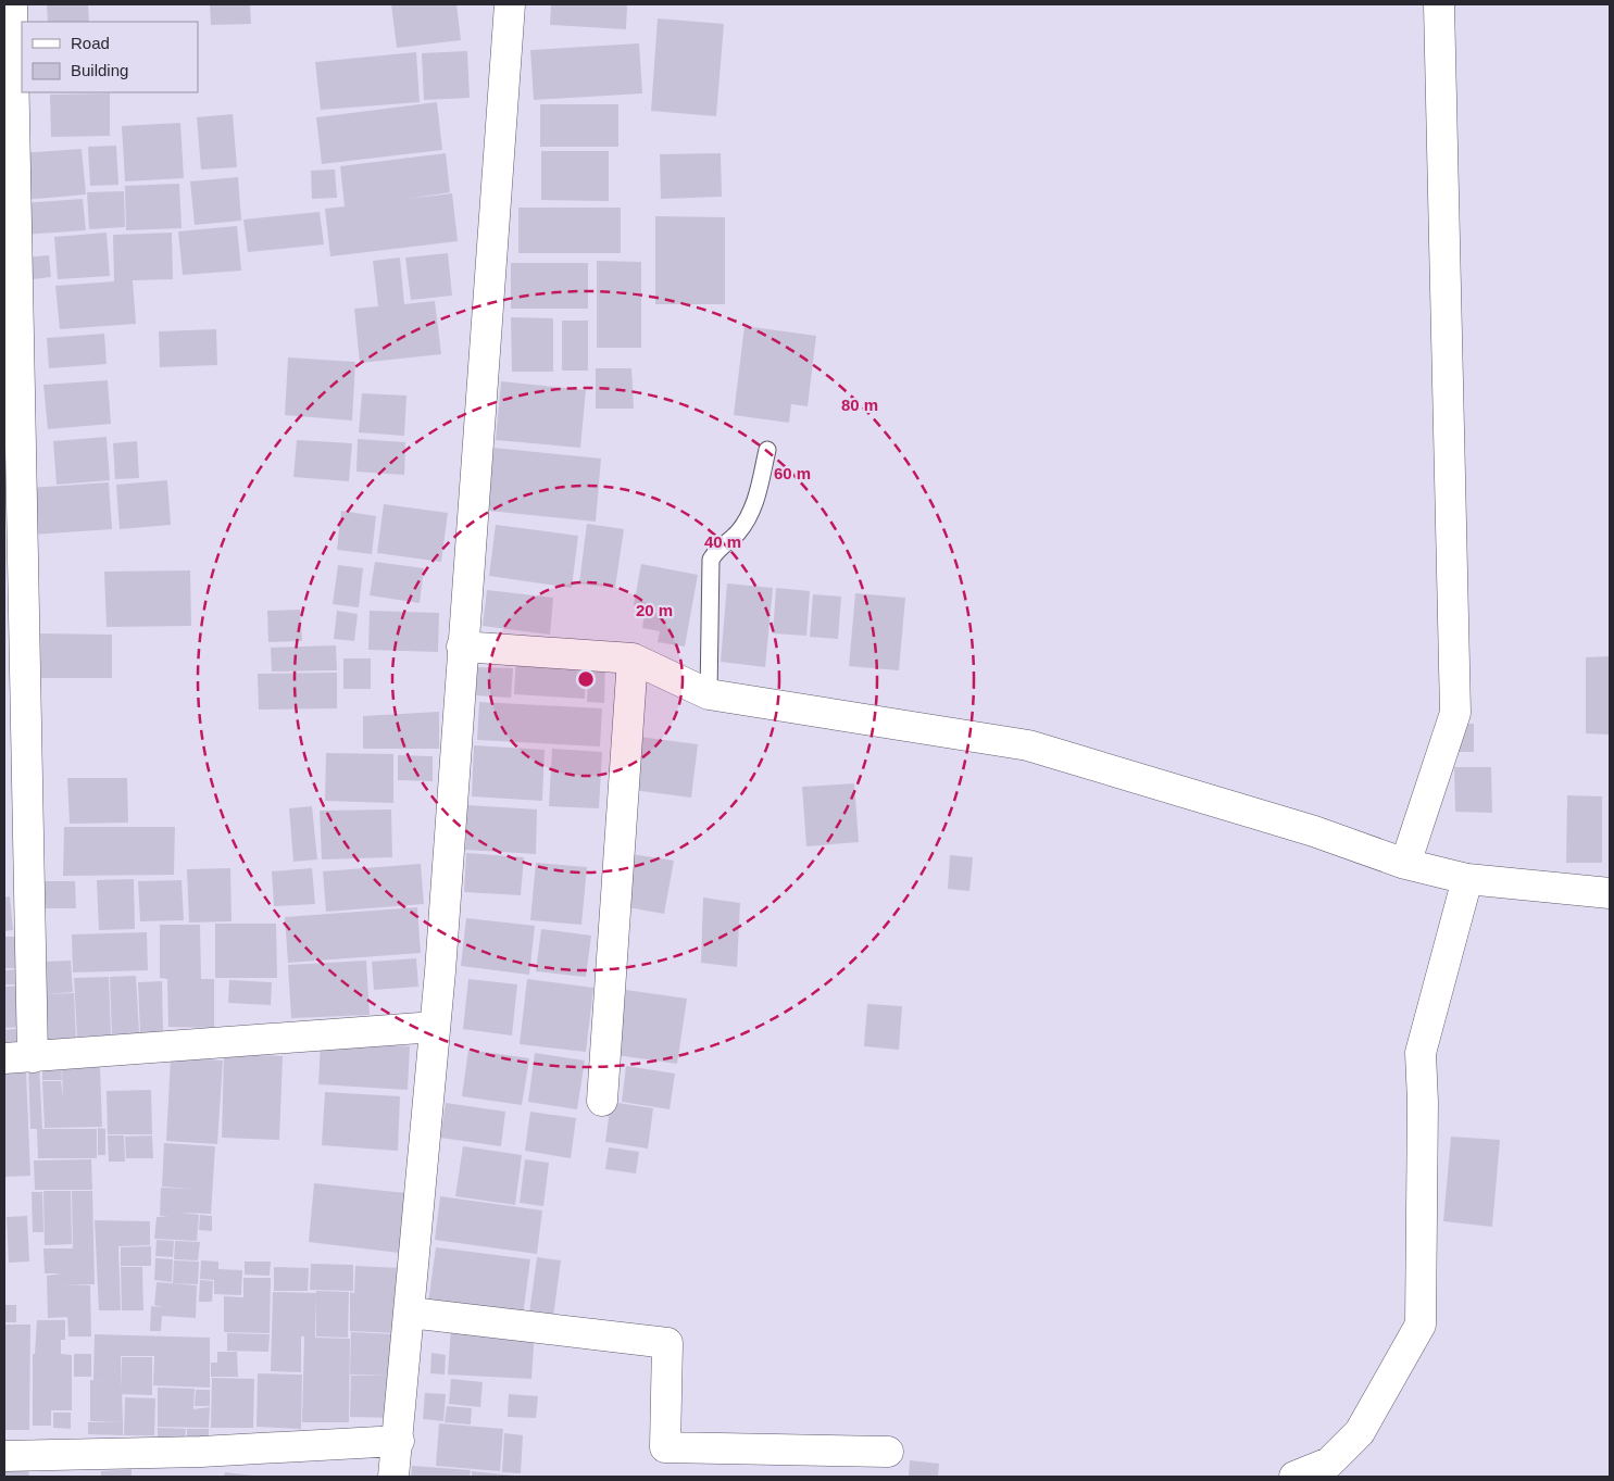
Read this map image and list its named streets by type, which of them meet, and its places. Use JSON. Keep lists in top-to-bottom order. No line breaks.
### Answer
{"legend":["Road","Building"],"rings":["80 m","60 m","40 m","20 m"]}
